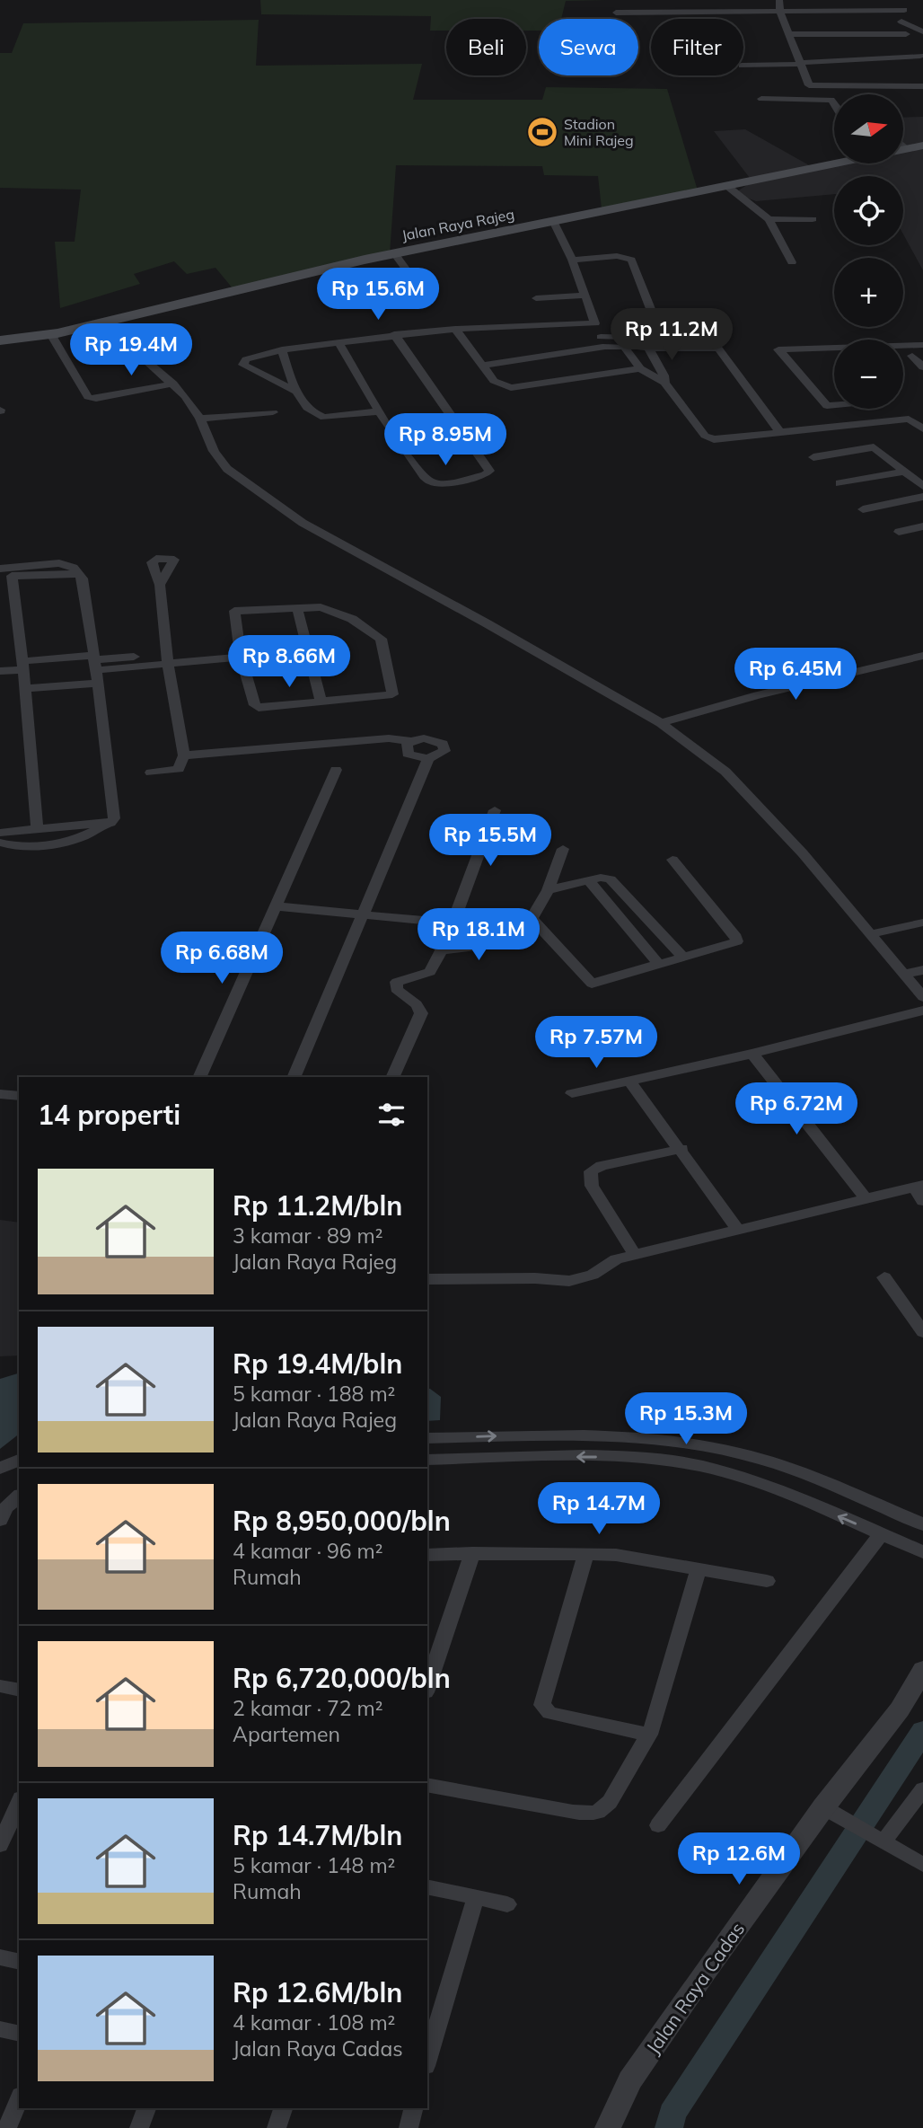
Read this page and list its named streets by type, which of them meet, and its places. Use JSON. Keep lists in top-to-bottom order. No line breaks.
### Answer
{"streets":{"main road":["Jalan Raya Rajeg"],"street":["Jalan Raya Cadas"]},"places":{"sports":["Stadion Mini Rajeg"]},"north":"right","page":{"chip":["Beli","Sewa","Filter"],"map_buttons":["+","−"],"price":["Rp 15.6M","Rp 11.2M","Rp 19.4M","Rp 8.95M","Rp 8.66M","Rp 6.45M","Rp 15.5M","Rp 18.1M","Rp 6.68M","Rp 7.57M","Rp 6.72M","Rp 15.3M","Rp 14.7M","Rp 12.6M"],"heading":"14 properti","list":[{"name":"Rp 11.2M/bln","note":"3 kamar · 89 m² · Jalan Raya Rajeg"},{"name":"Rp 19.4M/bln","note":"5 kamar · 188 m² · Jalan Raya Rajeg"},{"name":"Rp 8,950,000/bln","note":"4 kamar · 96 m² · Rumah"},{"name":"Rp 6,720,000/bln","note":"2 kamar · 72 m² · Apartemen"},{"name":"Rp 14.7M/bln","note":"5 kamar · 148 m² · Rumah"},{"name":"Rp 12.6M/bln","note":"4 kamar · 108 m² · Jalan Raya Cadas"}]}}
